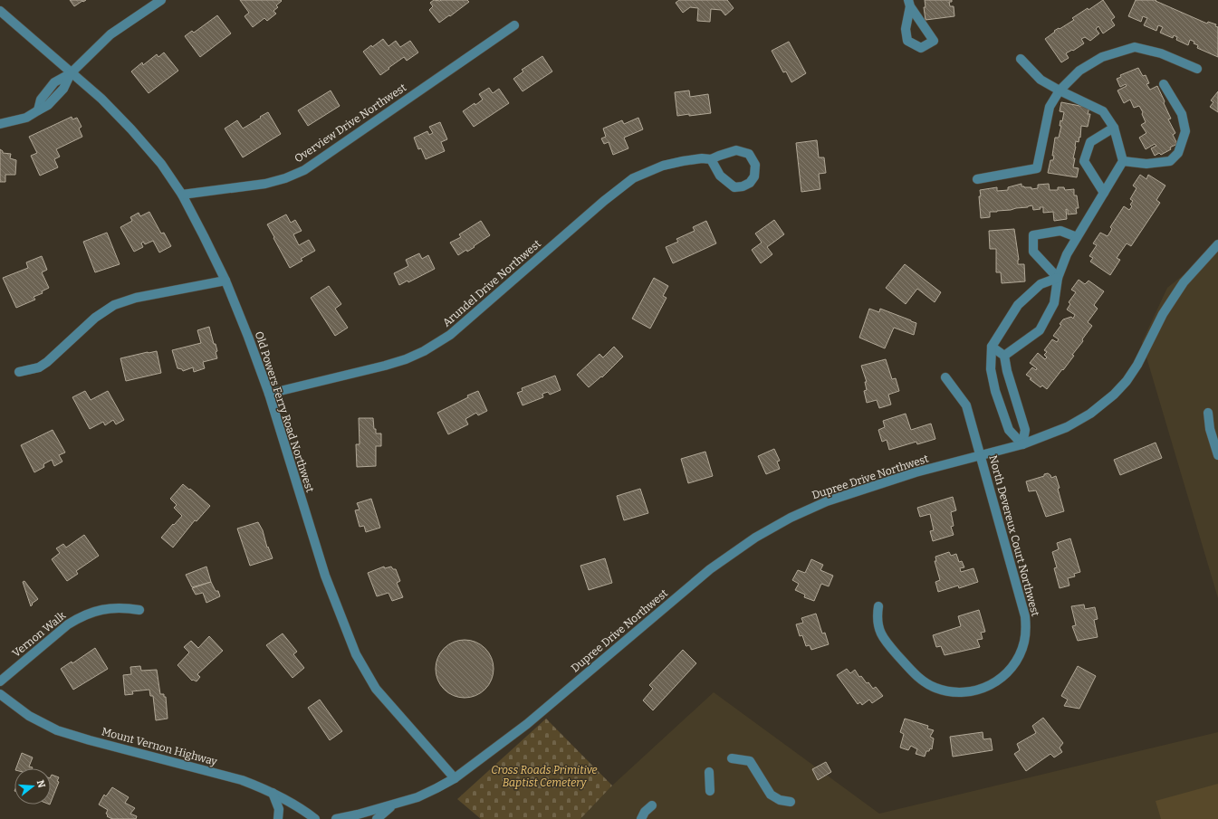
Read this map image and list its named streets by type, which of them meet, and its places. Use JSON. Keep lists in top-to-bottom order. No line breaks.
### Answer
{"streets":{"street":["Overview Drive Northwest","Arundel Drive Northwest","Old Powers Ferry Road Northwest","Dupree Drive Northwest","North Devereux Court Northwest","Vernon Walk","Mount Vernon Highway"]},"crossings":[["Overview Drive Northwest","Old Powers Ferry Road Northwest"],["Arundel Drive Northwest","Old Powers Ferry Road Northwest"],["Old Powers Ferry Road Northwest","Dupree Drive Northwest"],["Dupree Drive Northwest","North Devereux Court Northwest"]],"parks":["Cross Roads Primitive Baptist Cemetery"],"north":"right"}
